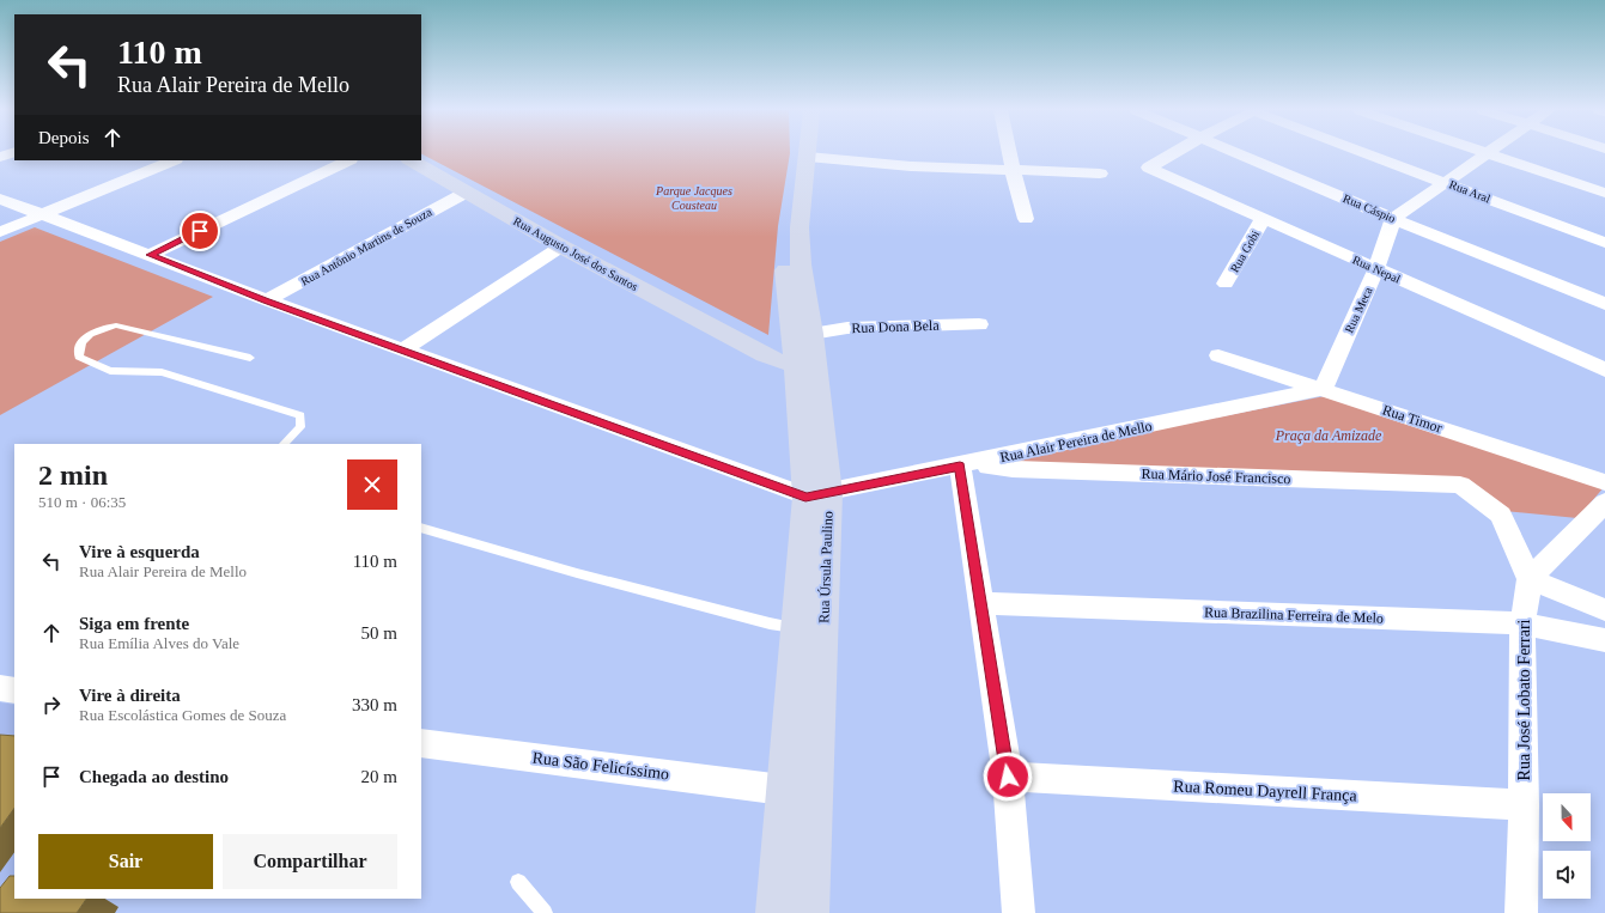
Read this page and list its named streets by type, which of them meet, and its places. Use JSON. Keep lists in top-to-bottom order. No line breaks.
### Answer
{"streets":{"main road":["Rua Augusto José dos Santos","Rua Úrsula Paulino"],"street":["Rua Aral","Rua Cáspio","Rua Antônio Martins de Souza","Rua Gobi","Rua Nepal","Rua Meca","Rua Dona Bela","Rua Timor","Rua Alair Pereira de Mello","Rua Mário José Francisco","Rua Brazilina Ferreira de Melo","Rua José Lobato Ferrari","Rua São Felicíssimo","Rua Romeu Dayrell França"]},"crossings":[["Rua Cáspio","Rua Meca"],["Rua Antônio Martins de Souza","Rua Augusto José dos Santos"],["Rua Gobi","Rua Nepal"],["Rua Augusto José dos Santos","Rua Dona Bela"],["Rua Augusto José dos Santos","Rua Úrsula Paulino"],["Rua Nepal","Rua Meca"],["Rua Meca","Rua Timor"],["Rua Meca","Rua Alair Pereira de Mello"],["Rua Dona Bela","Rua Úrsula Paulino"],["Rua Timor","Rua Alair Pereira de Mello"],["Rua Alair Pereira de Mello","Rua Mário José Francisco"],["Rua Alair Pereira de Mello","Rua Úrsula Paulino"],["Rua Mário José Francisco","Rua José Lobato Ferrari"],["Rua Úrsula Paulino","Rua São Felicíssimo"],["Rua Brazilina Ferreira de Melo","Rua José Lobato Ferrari"],["Rua José Lobato Ferrari","Rua Romeu Dayrell França"]],"parks":["Parque Jacques Cousteau","Praça da Amizade"],"north":"bottom","page":{"turn":["110 m","Rua Alair Pereira de Mello"],"then":"Depois","heading":["2 min","510 m · 06:35"],"list":[{"name":"Vire à esquerda","note":"Rua Alair Pereira de Mello","value":"110 m"},{"name":"Siga em frente","note":"Rua Emília Alves do Vale","value":"50 m"},{"name":"Vire à direita","note":"Rua Escolástica Gomes de Souza","value":"330 m"},{"name":"Chegada ao destino","value":"20 m"}],"buttons":["Sair","Compartilhar"]}}
